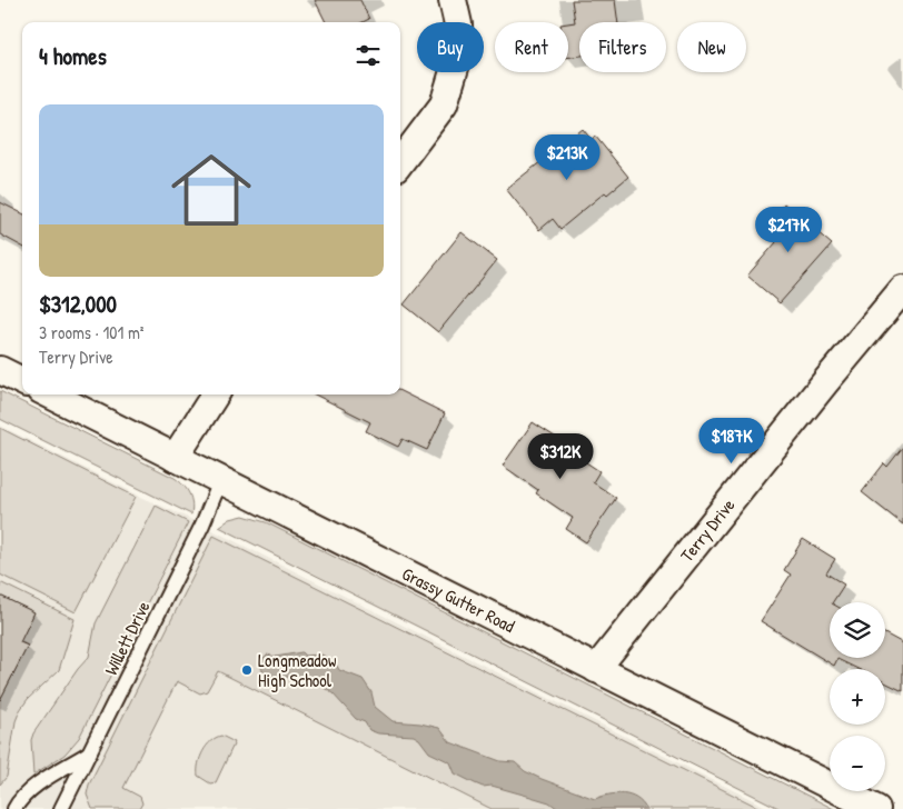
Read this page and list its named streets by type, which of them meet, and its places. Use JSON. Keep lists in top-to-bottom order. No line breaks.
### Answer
{"streets":{"street":["Terry Drive","Grassy Gutter Road"],"lane":["Willett Drive"]},"crossings":[["Terry Drive","Grassy Gutter Road"],["Grassy Gutter Road","Willett Drive"]],"places":["Longmeadow High School"],"page":{"chip":["Buy","Rent","Filters","New"],"heading":"4 homes","list":[{"name":"$312,000","note":"3 rooms · 101 m² · Terry Drive"}],"price":["$213K","$217K","$187K","$312K"],"map_buttons":["+","−"]}}
